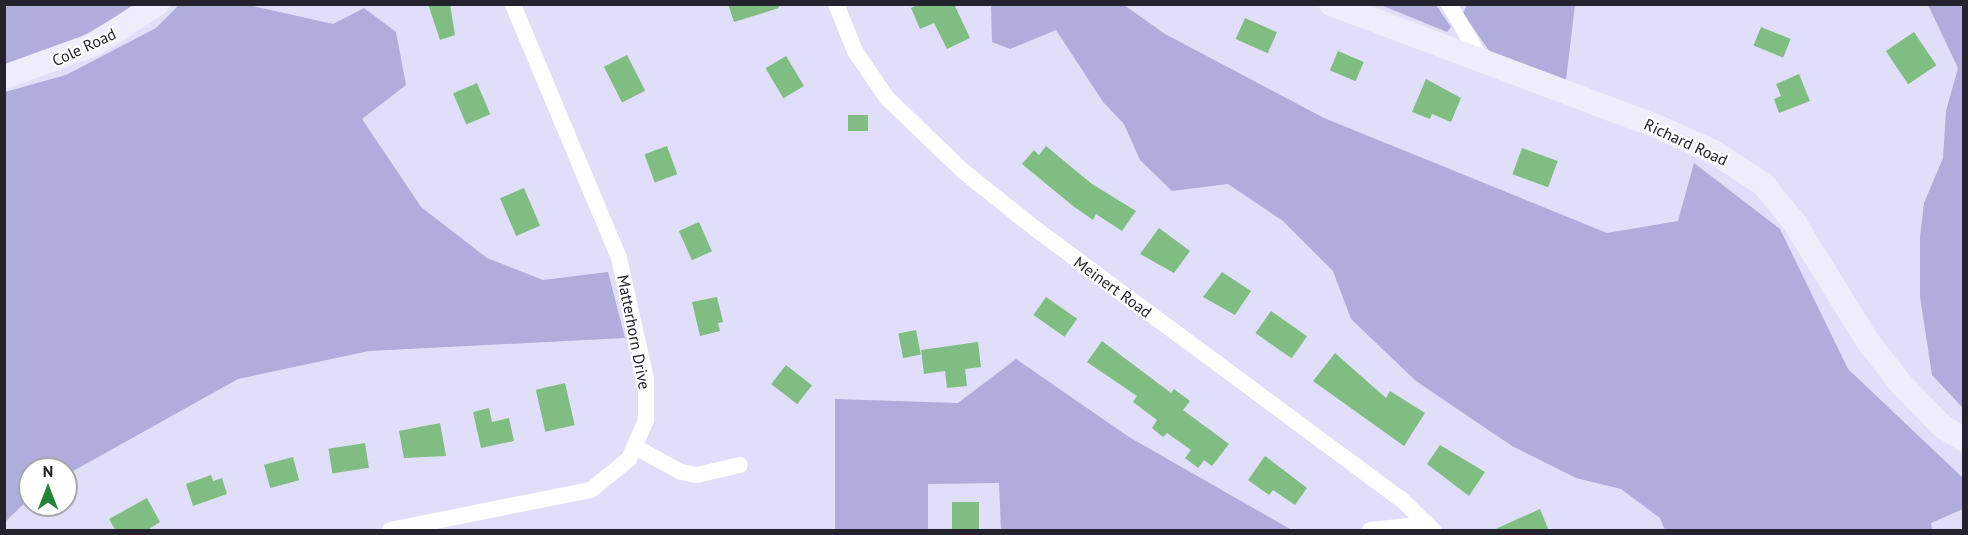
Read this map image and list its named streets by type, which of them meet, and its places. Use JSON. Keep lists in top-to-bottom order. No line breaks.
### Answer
{"streets":{"street":["Cole Road","Richard Road","Meinert Road","Matterhorn Drive"]},"north":"top"}
